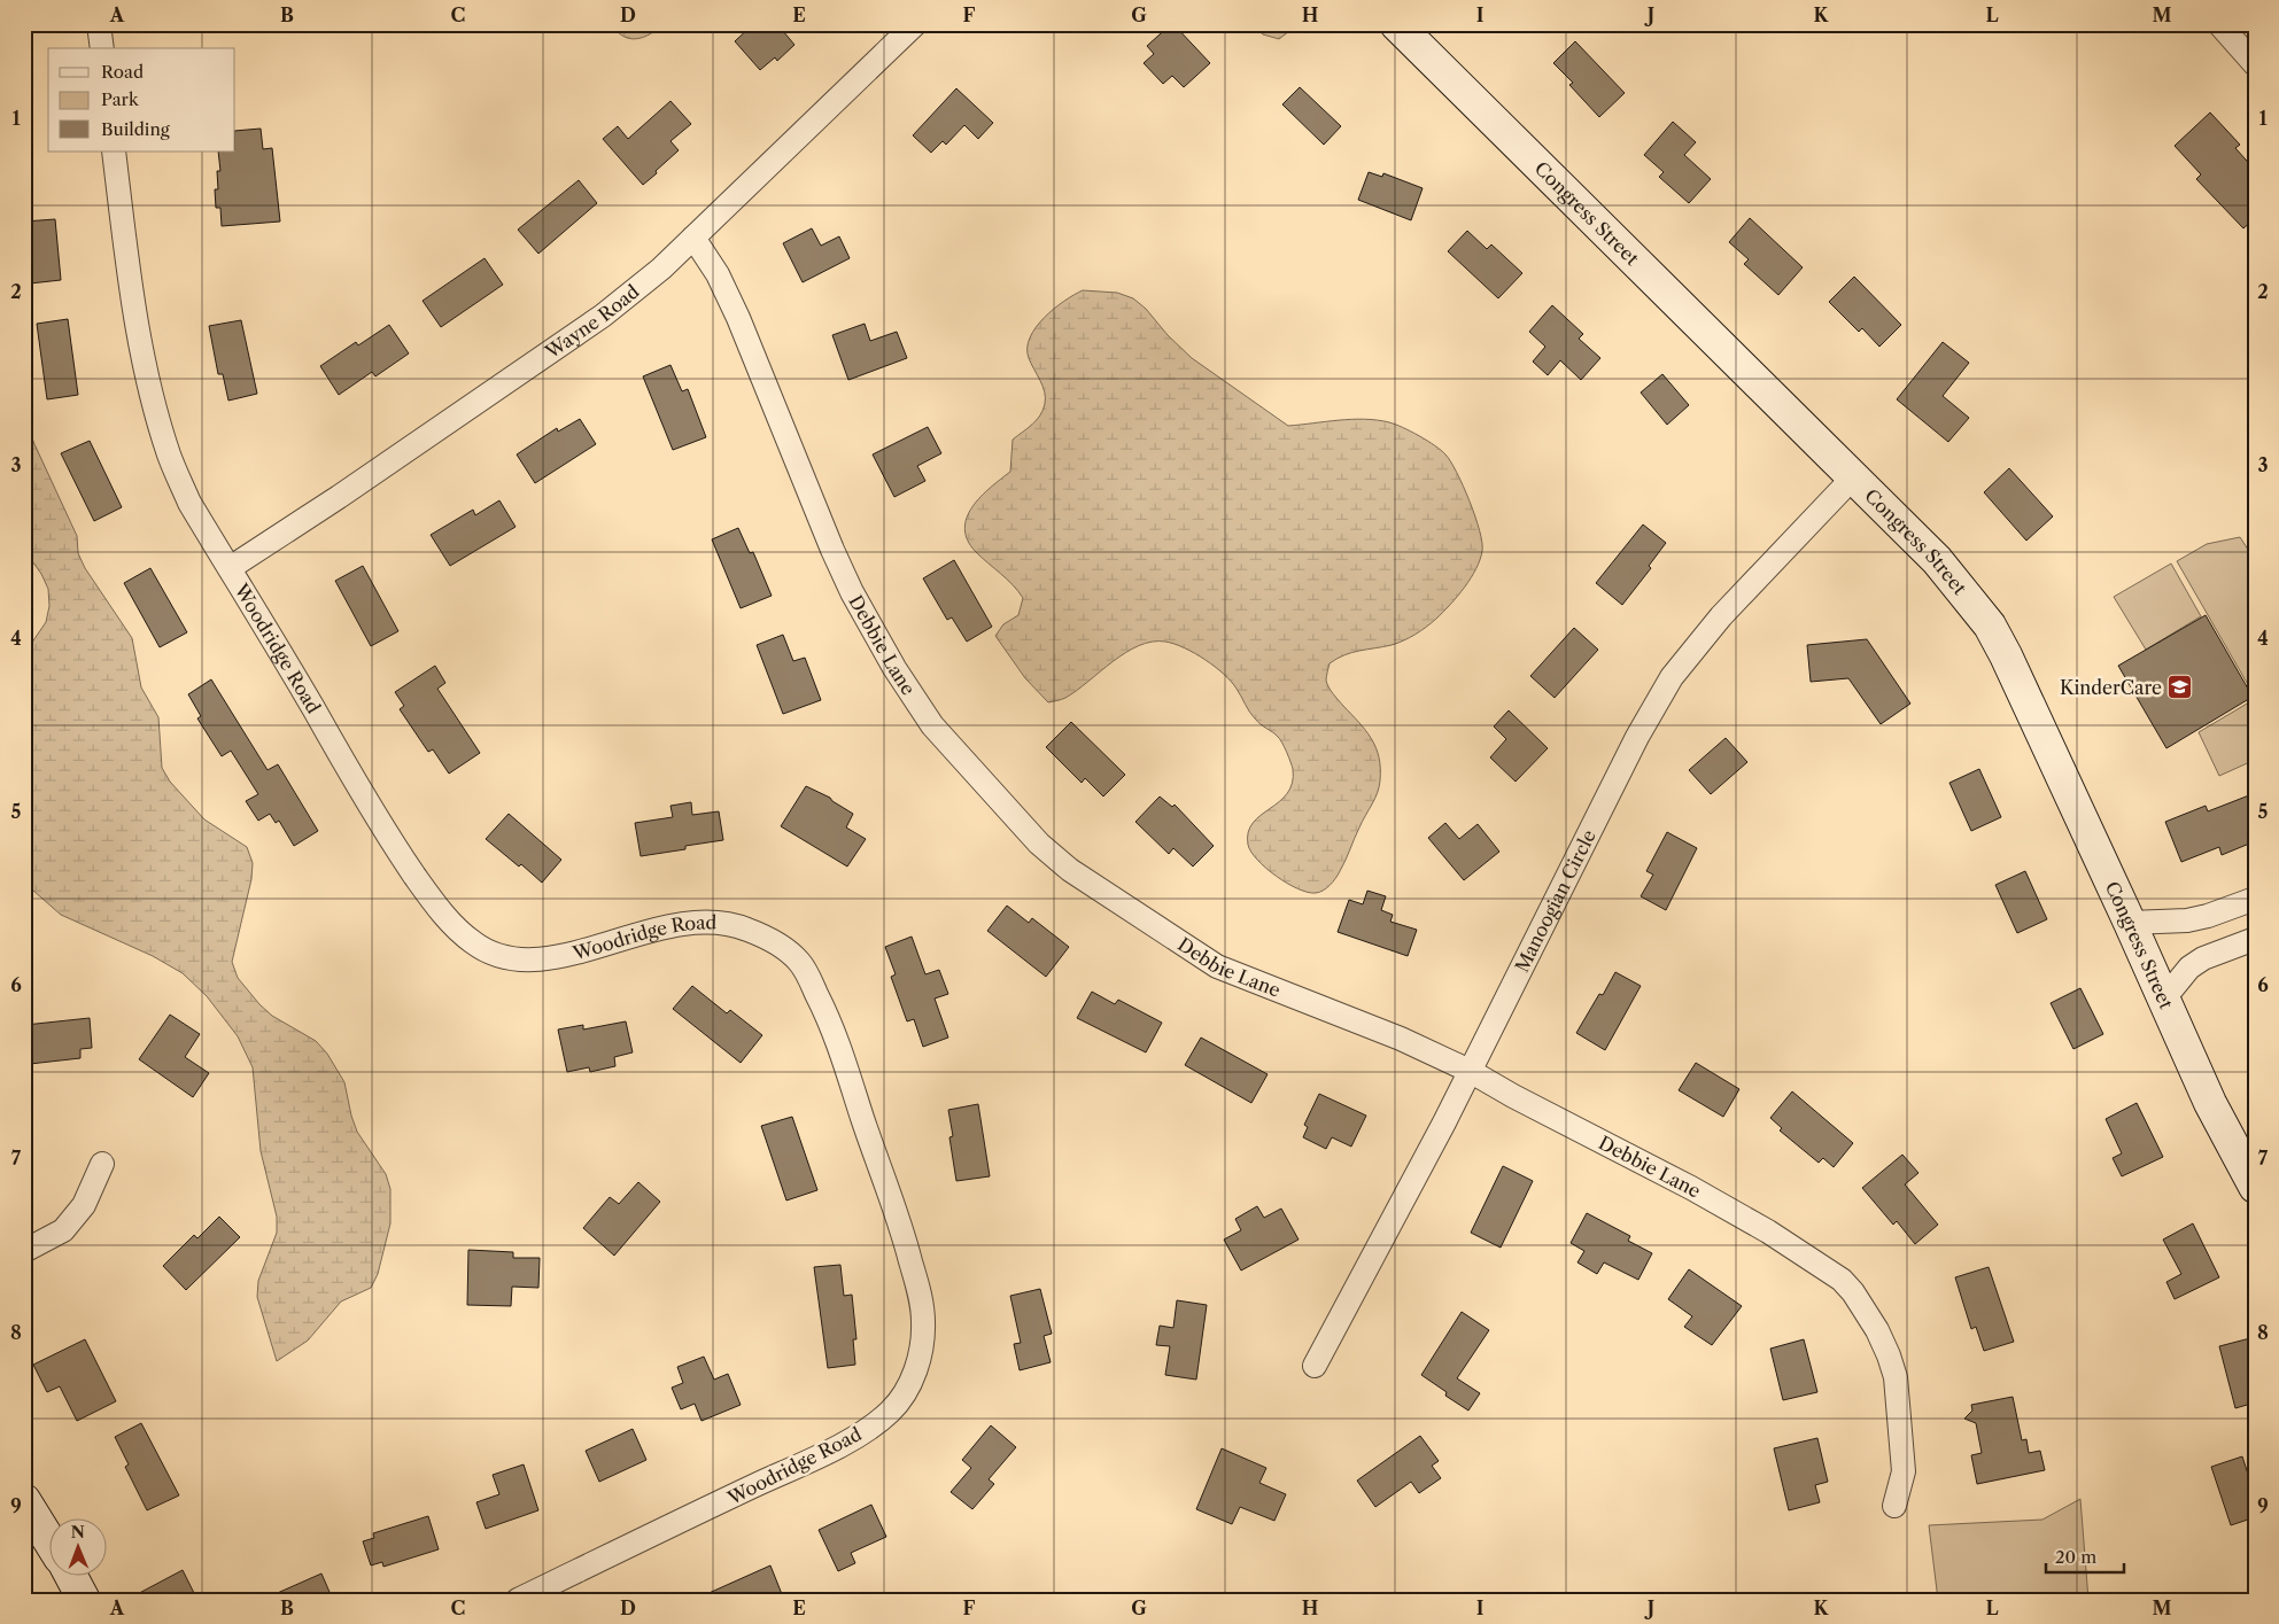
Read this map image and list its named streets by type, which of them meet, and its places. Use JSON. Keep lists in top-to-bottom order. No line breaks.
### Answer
{"streets":{"main road":["Congress Street"],"street":["Wayne Road","Debbie Lane","Woodridge Road","Manoogian Circle"]},"crossings":[["Congress Street","Manoogian Circle"],["Wayne Road","Debbie Lane"],["Wayne Road","Woodridge Road"],["Debbie Lane","Manoogian Circle"]],"places":{"school or university":["KinderCare"]},"legend":["Road","Park","Building"],"scale_bar":"20 m","north":"top","grid":{"columns":["A","B","C","D","E","F","G","H","I","J","K","L","M"],"rows":["1","2","3","4","5","6","7","8","9"]}}
